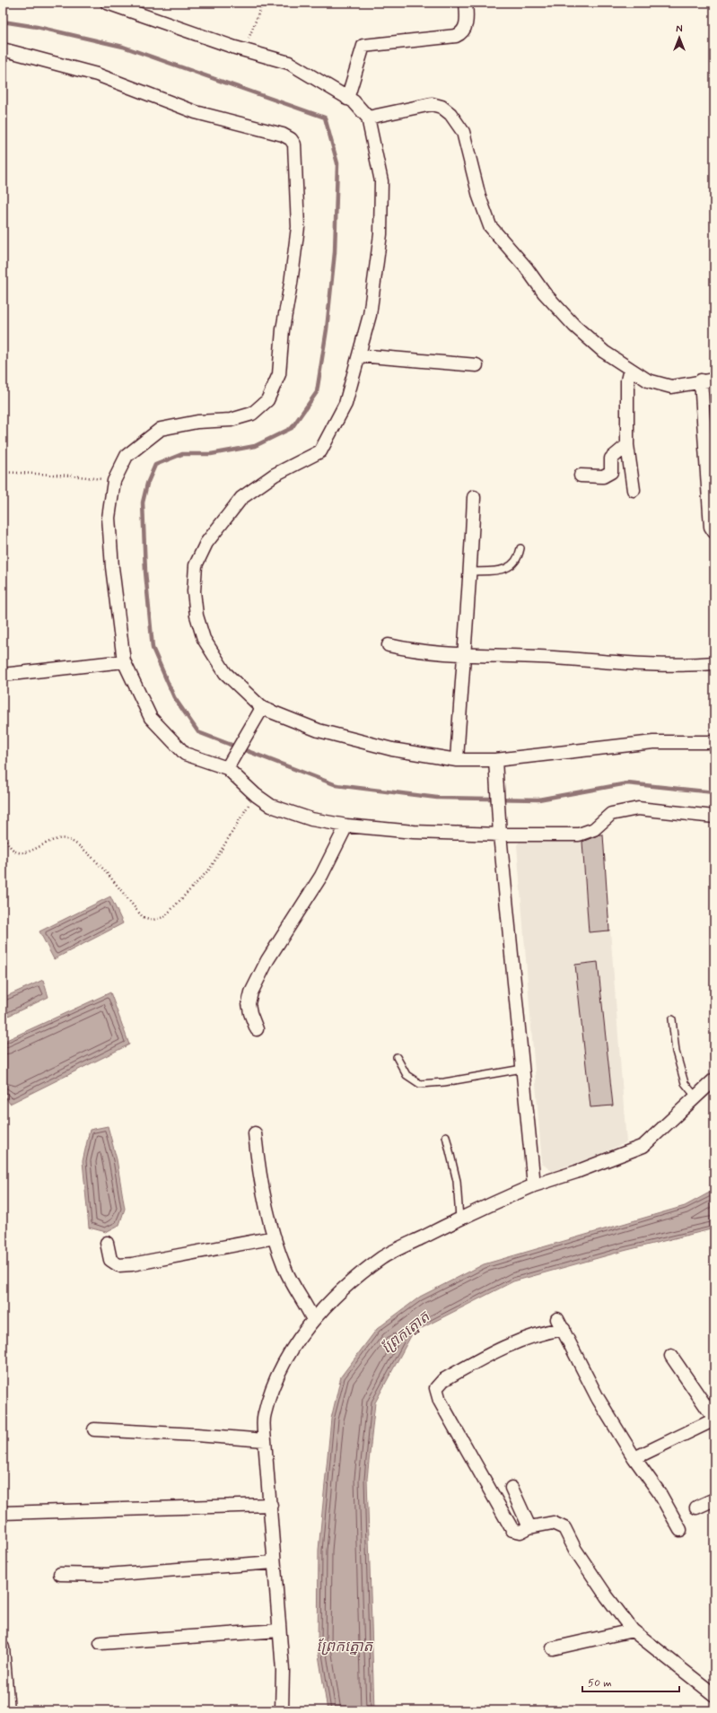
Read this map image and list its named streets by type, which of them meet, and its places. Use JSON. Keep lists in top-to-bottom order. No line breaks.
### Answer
{"water":["ព្រែកត្នោត"],"scale_bar":"50 m","north":"top"}
